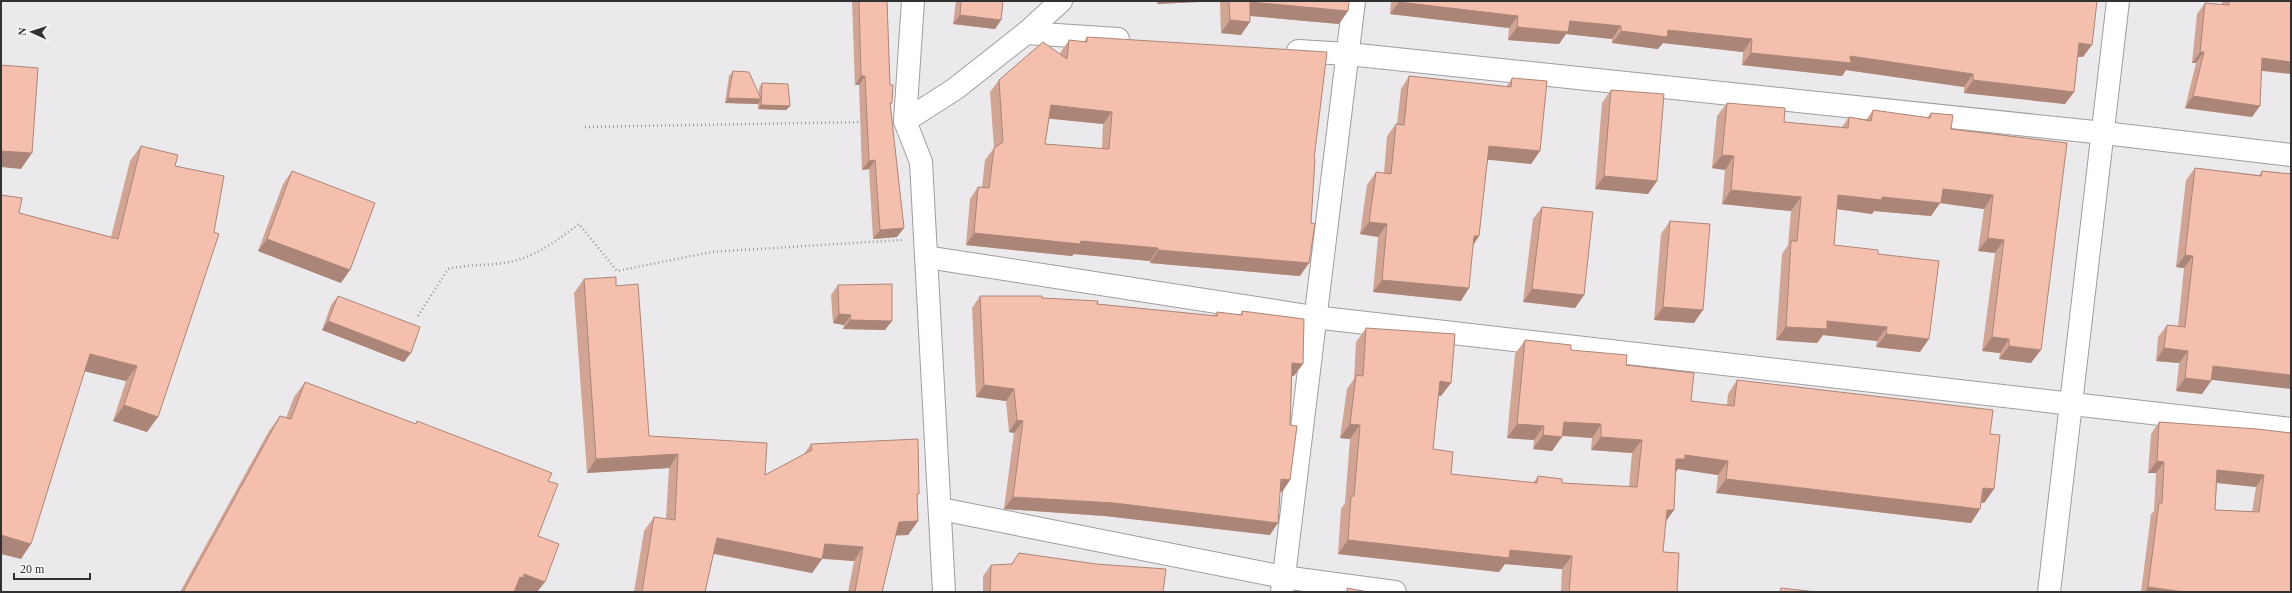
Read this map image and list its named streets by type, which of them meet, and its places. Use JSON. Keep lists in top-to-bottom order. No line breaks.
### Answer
{"scale_bar":"20 m","north":"left"}
